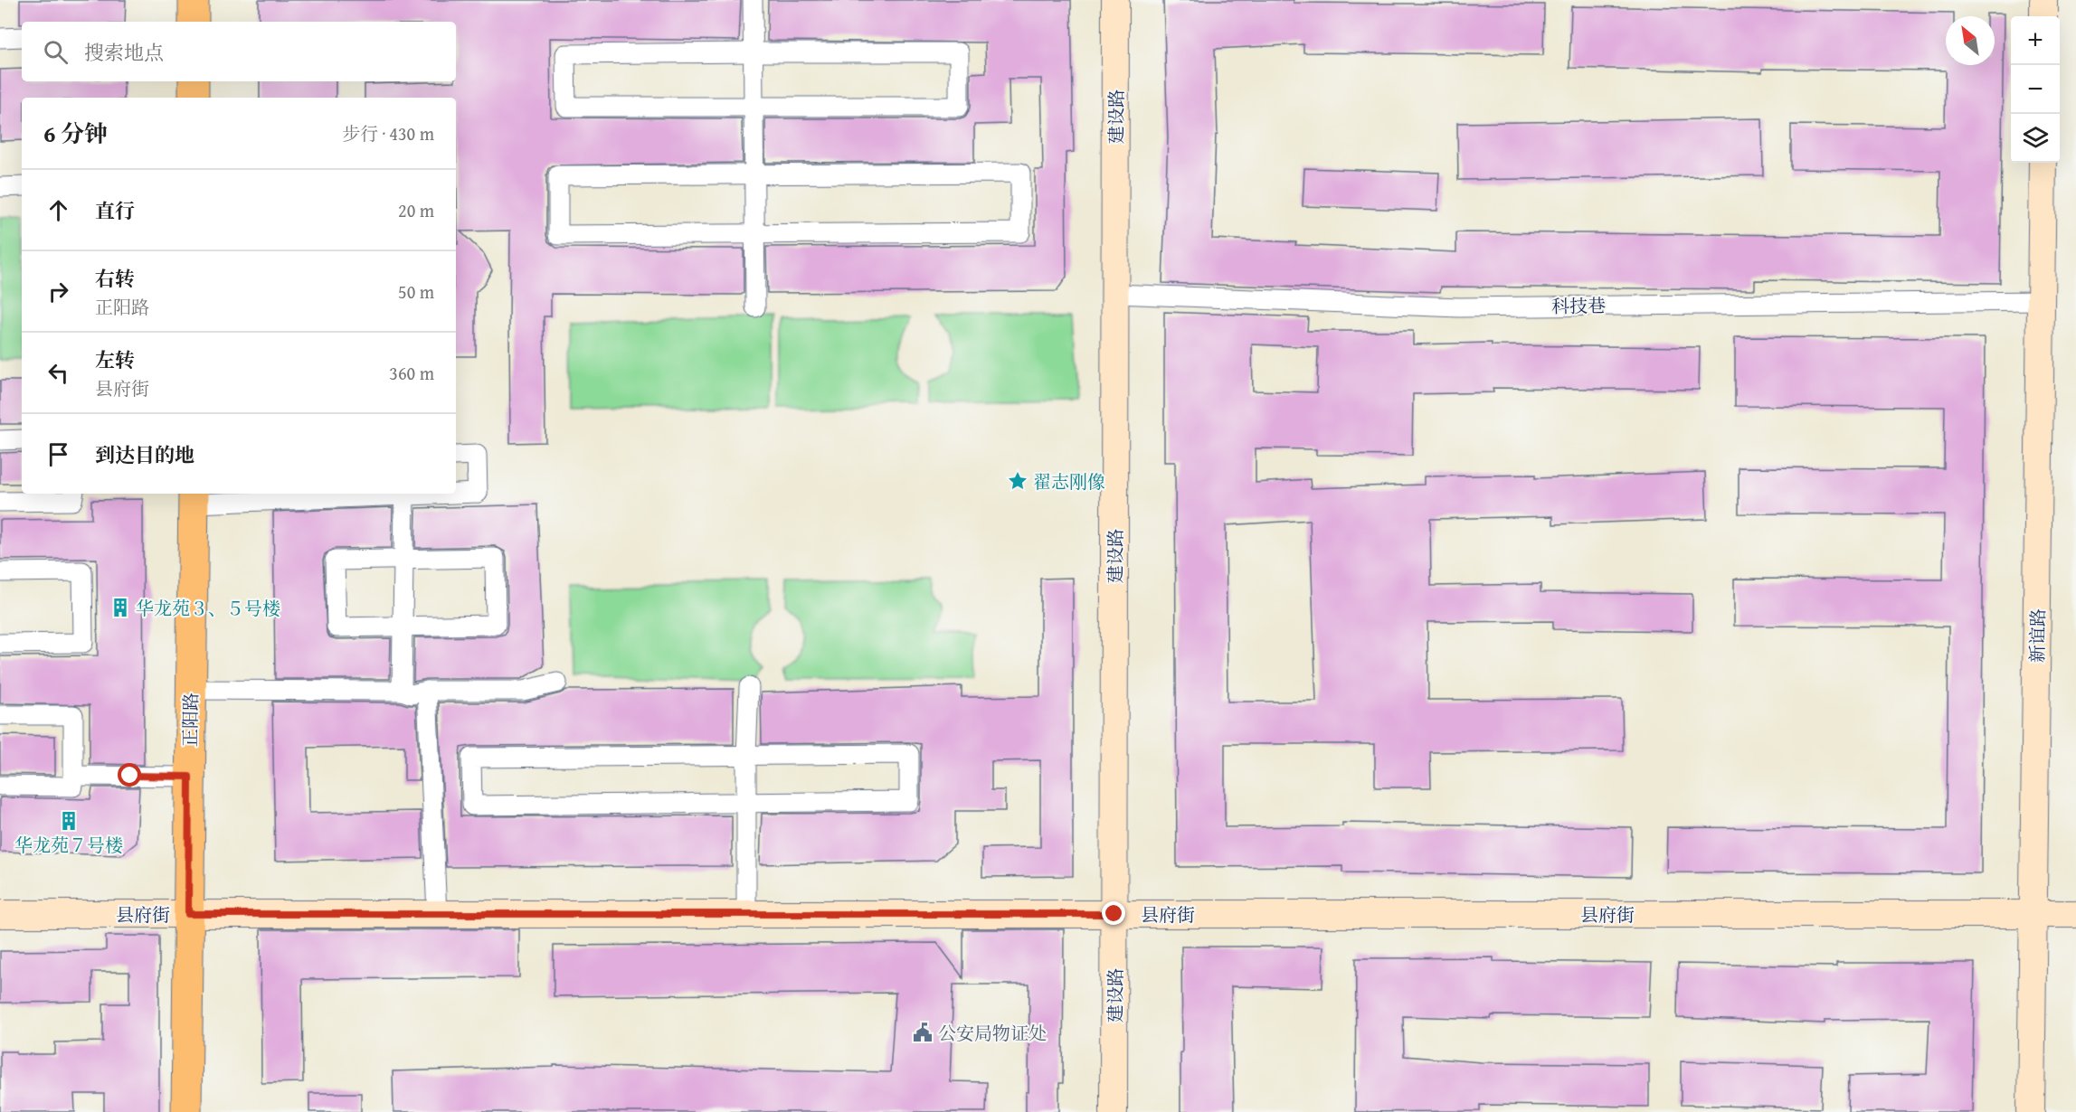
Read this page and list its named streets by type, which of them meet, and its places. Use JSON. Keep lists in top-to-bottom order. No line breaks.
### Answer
{"streets":{"main road":["正阳路"],"street":["建设路","科技巷","新谊路","县府街"]},"crossings":[["建设路","科技巷"],["建设路","县府街"],["科技巷","新谊路"],["新谊路","县府街"],["正阳路","县府街"]],"places":{"place":["翟志刚像"],"building":["华龙苑３、５号楼","华龙苑７号楼"],"public building":["公安局物证处"]},"north":"top left","page":{"map_buttons":["+","−"],"search":"搜索地点","heading":["6 分钟","步行 · 430 m"],"list":[["直行","20 m"],["右转","正阳路","50 m"],["左转","县府街","360 m"],"到达目的地"]}}
